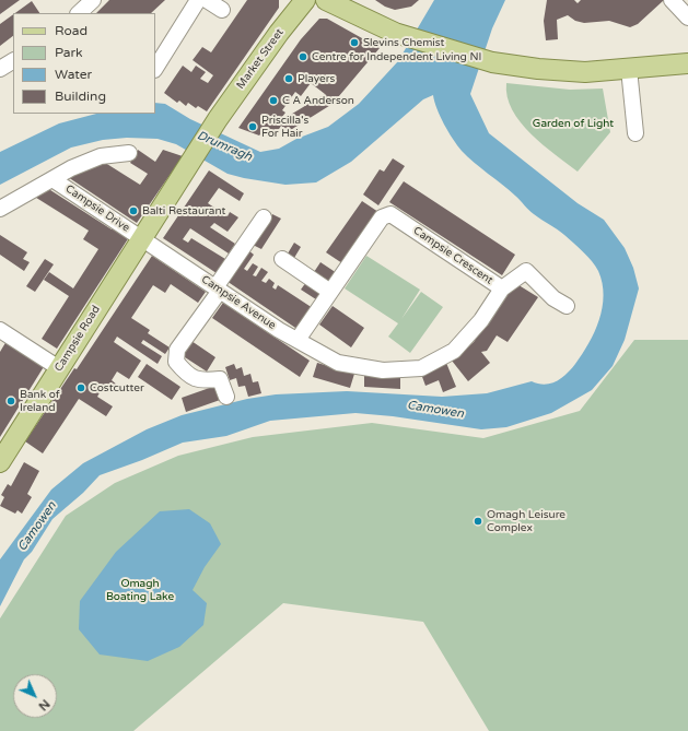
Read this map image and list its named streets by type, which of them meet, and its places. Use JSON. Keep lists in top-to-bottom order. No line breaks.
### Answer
{"streets":{"main road":["Market Street","Campsie Road"],"street":["Campsie Drive","Campsie Crescent","Campsie Avenue"]},"crossings":[["Market Street","Campsie Road"],["Campsie Drive","Campsie Avenue"],["Campsie Drive","Campsie Road"],["Campsie Crescent","Campsie Avenue"],["Campsie Avenue","Campsie Road"]],"water":["Drumragh","Camowen"],"parks":["Garden of Light","Omagh Boating Lake"],"places":["Slevins Chemist","Centre for Independent Living NI","Players","C A Anderson","Priscilla's For Hair","Balti Restaurant","Costcutter","Bank of Ireland","Omagh Leisure Complex"],"legend":["Road","Park","Water","Building"],"north":"bottom right"}
